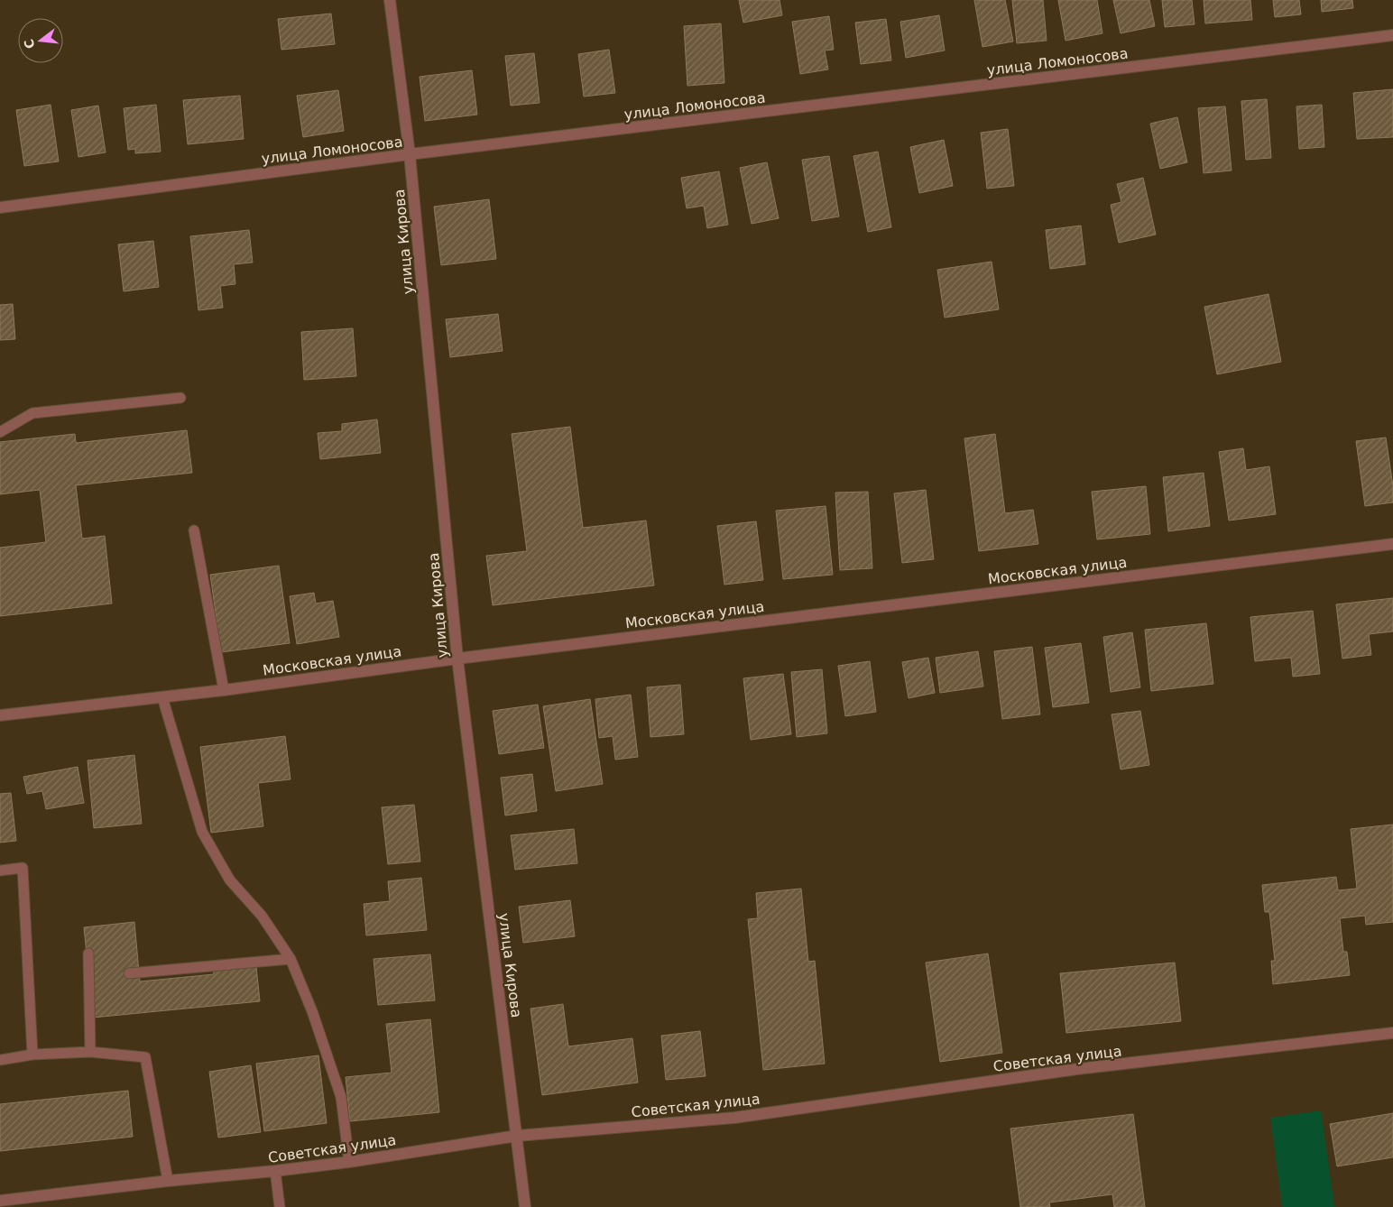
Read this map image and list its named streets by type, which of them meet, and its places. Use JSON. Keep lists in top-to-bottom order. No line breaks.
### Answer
{"streets":{"street":["улица Ломоносова","улица Кирова","Московская улица","Советская улица"]},"crossings":[["улица Ломоносова","улица Кирова"],["улица Кирова","Московская улица"],["улица Кирова","Советская улица"]],"north":"left"}
